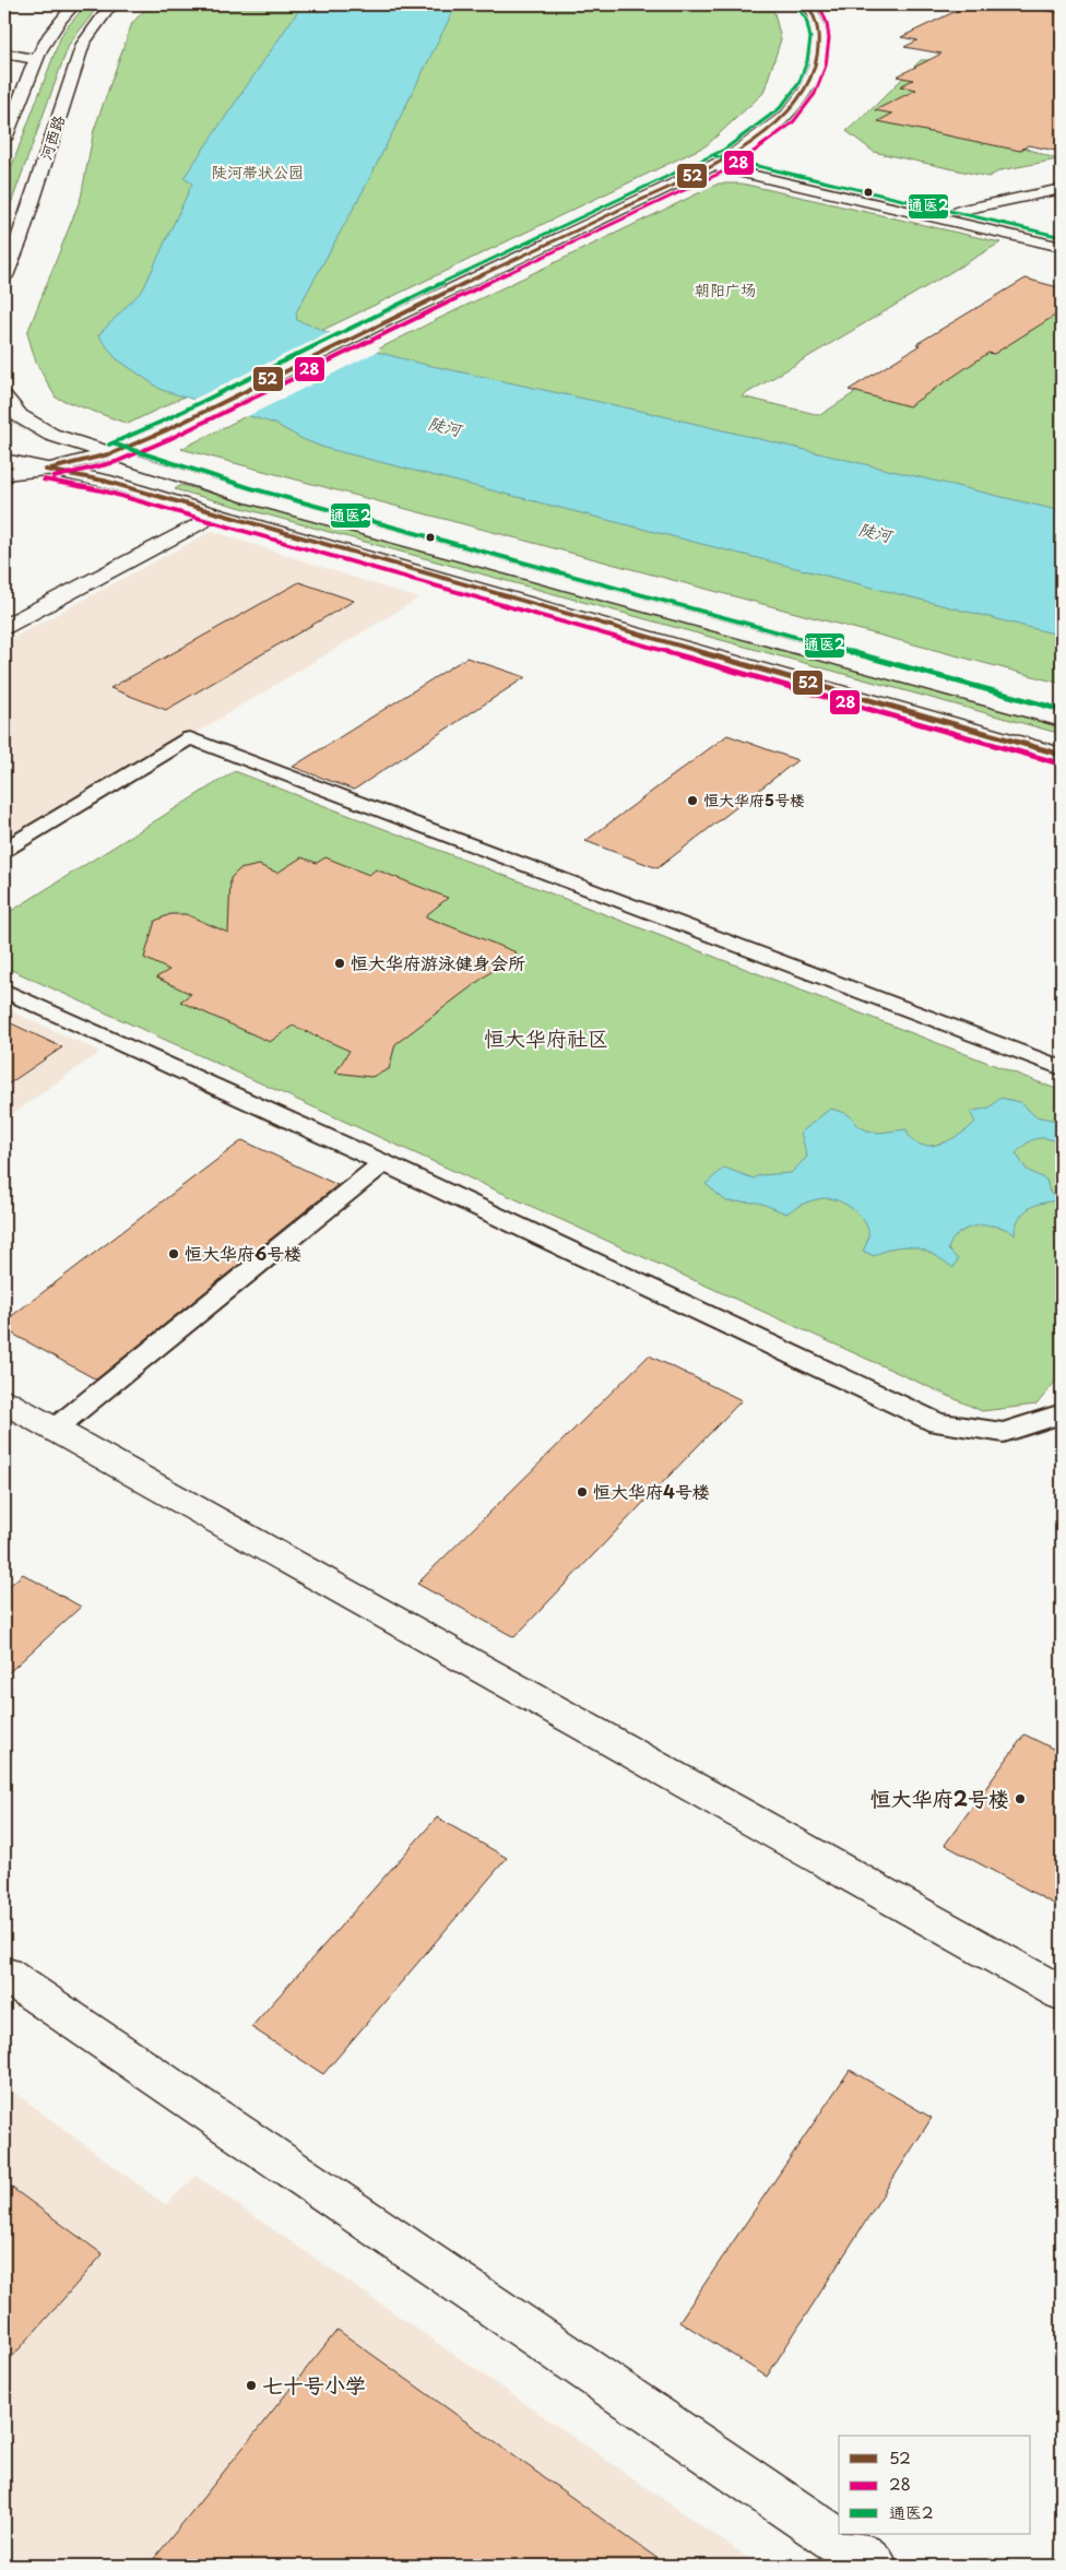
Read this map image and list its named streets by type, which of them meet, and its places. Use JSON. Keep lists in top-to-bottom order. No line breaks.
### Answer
{"streets":{"street":["河西路"]},"districts":["恒大华府社区"],"water":["陡河"],"parks":["陡河带状公园","朝阳广场"],"places":["恒大华府5号楼","恒大华府游泳健身会所","恒大华府6号楼","恒大华府4号楼","恒大华府2号楼","七十号小学"],"lines":["transit line 52","transit line 28","transit line 通医2"],"legend":["52","28","通医2"]}
